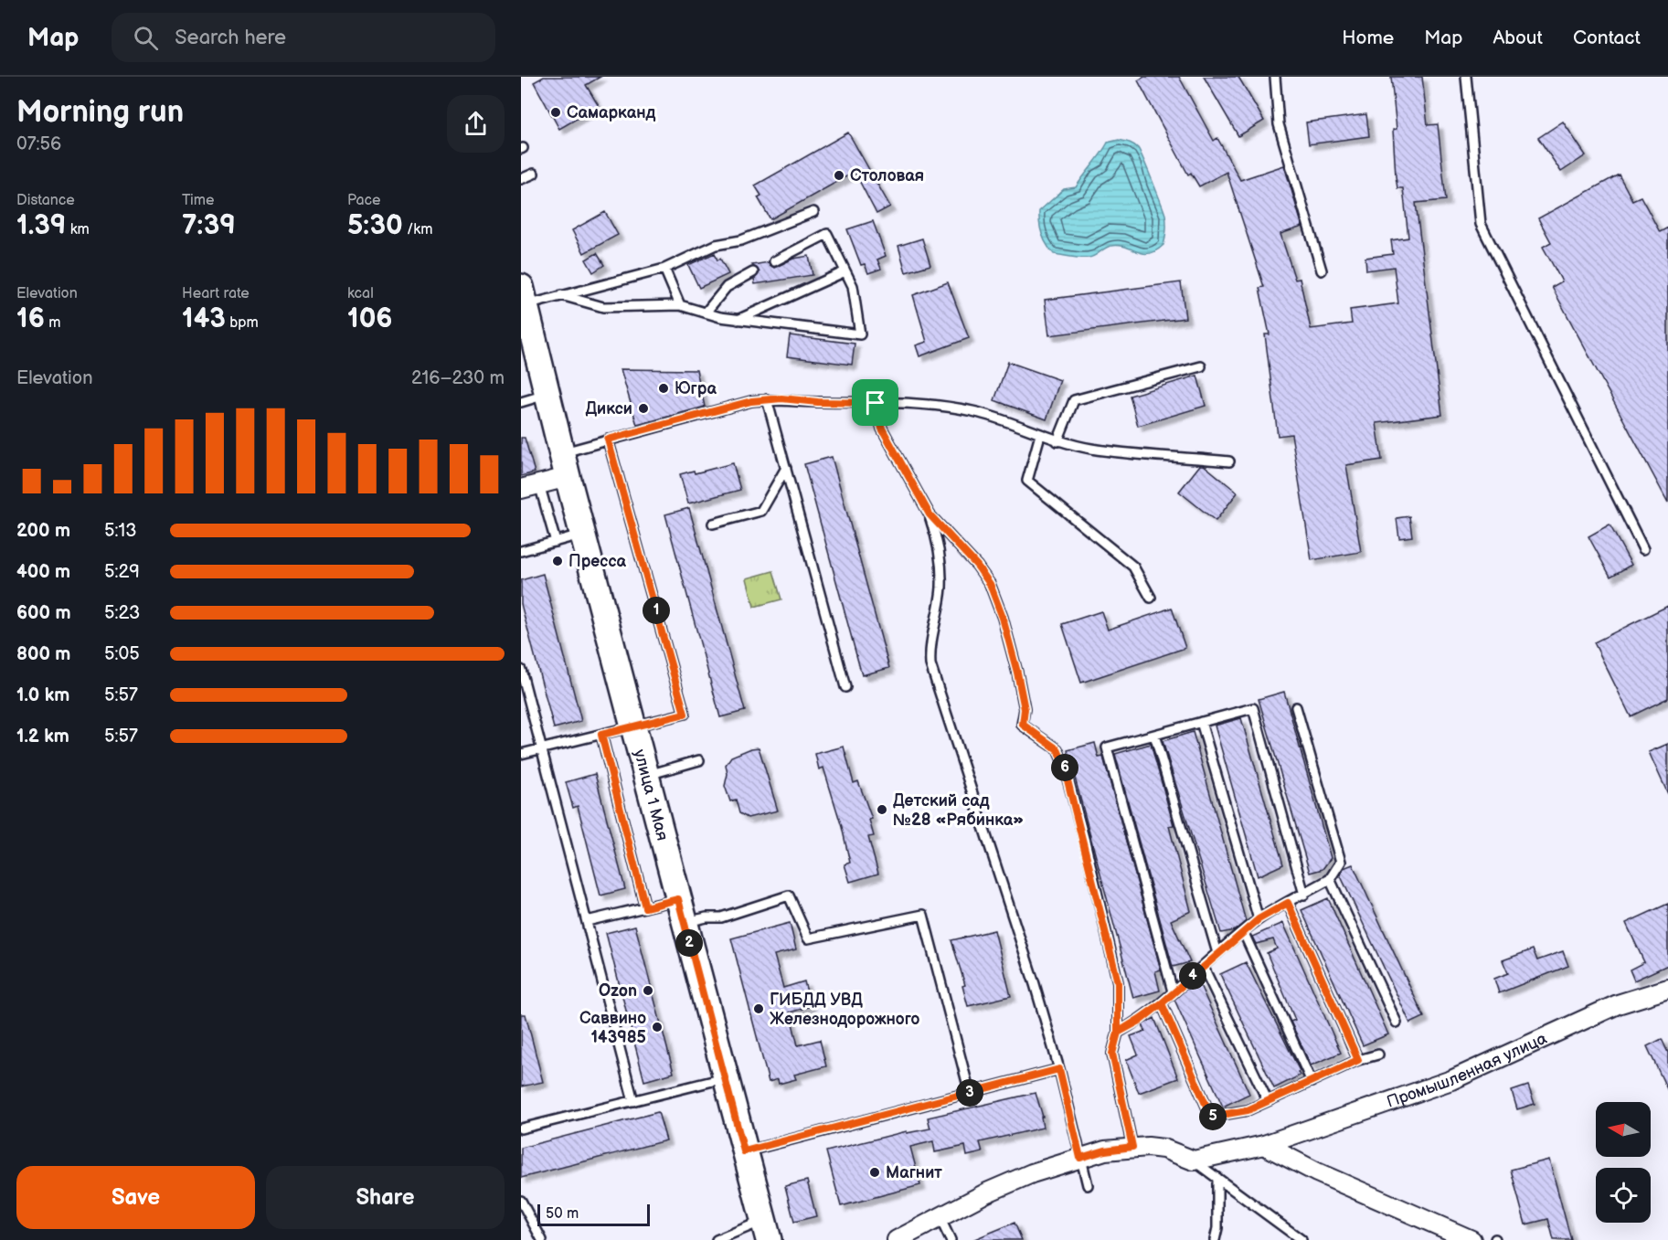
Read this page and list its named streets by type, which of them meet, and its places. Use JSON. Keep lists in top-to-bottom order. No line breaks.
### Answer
{"streets":{"street":["улица 1 Мая","Промышленная улица"]},"places":["Самарканд","Столовая","Югра","Дикси","Пресса","Детский сад №28 «Рябинка»","Ozon","ГИБДД УВД Железнодорожного","Саввино 143985","Магнит"],"scale_bar":"50 m","north":"left","page":{"header":"Map","search":"Search here","nav":["Home","Map","About","Contact"],"heading":["Morning run","07:56"],"stats":[["Distance","1.39 km"],["Time","7:39"],["Pace","5:30 /km"],["Elevation","16 m"],["Heart rate","143 bpm"],["kcal","106"]],"chart":["Elevation","216–230 m"],"list":[{"name":"200 m","note":"5:13"},{"name":"400 m","note":"5:29"},{"name":"600 m","note":"5:23"},{"name":"800 m","note":"5:05"},{"name":"1.0 km","note":"5:57"},{"name":"1.2 km","note":"5:57"}],"pins":["1","6","2","4","3","5"],"buttons":["Save","Share"],"scale":"50 m"}}
